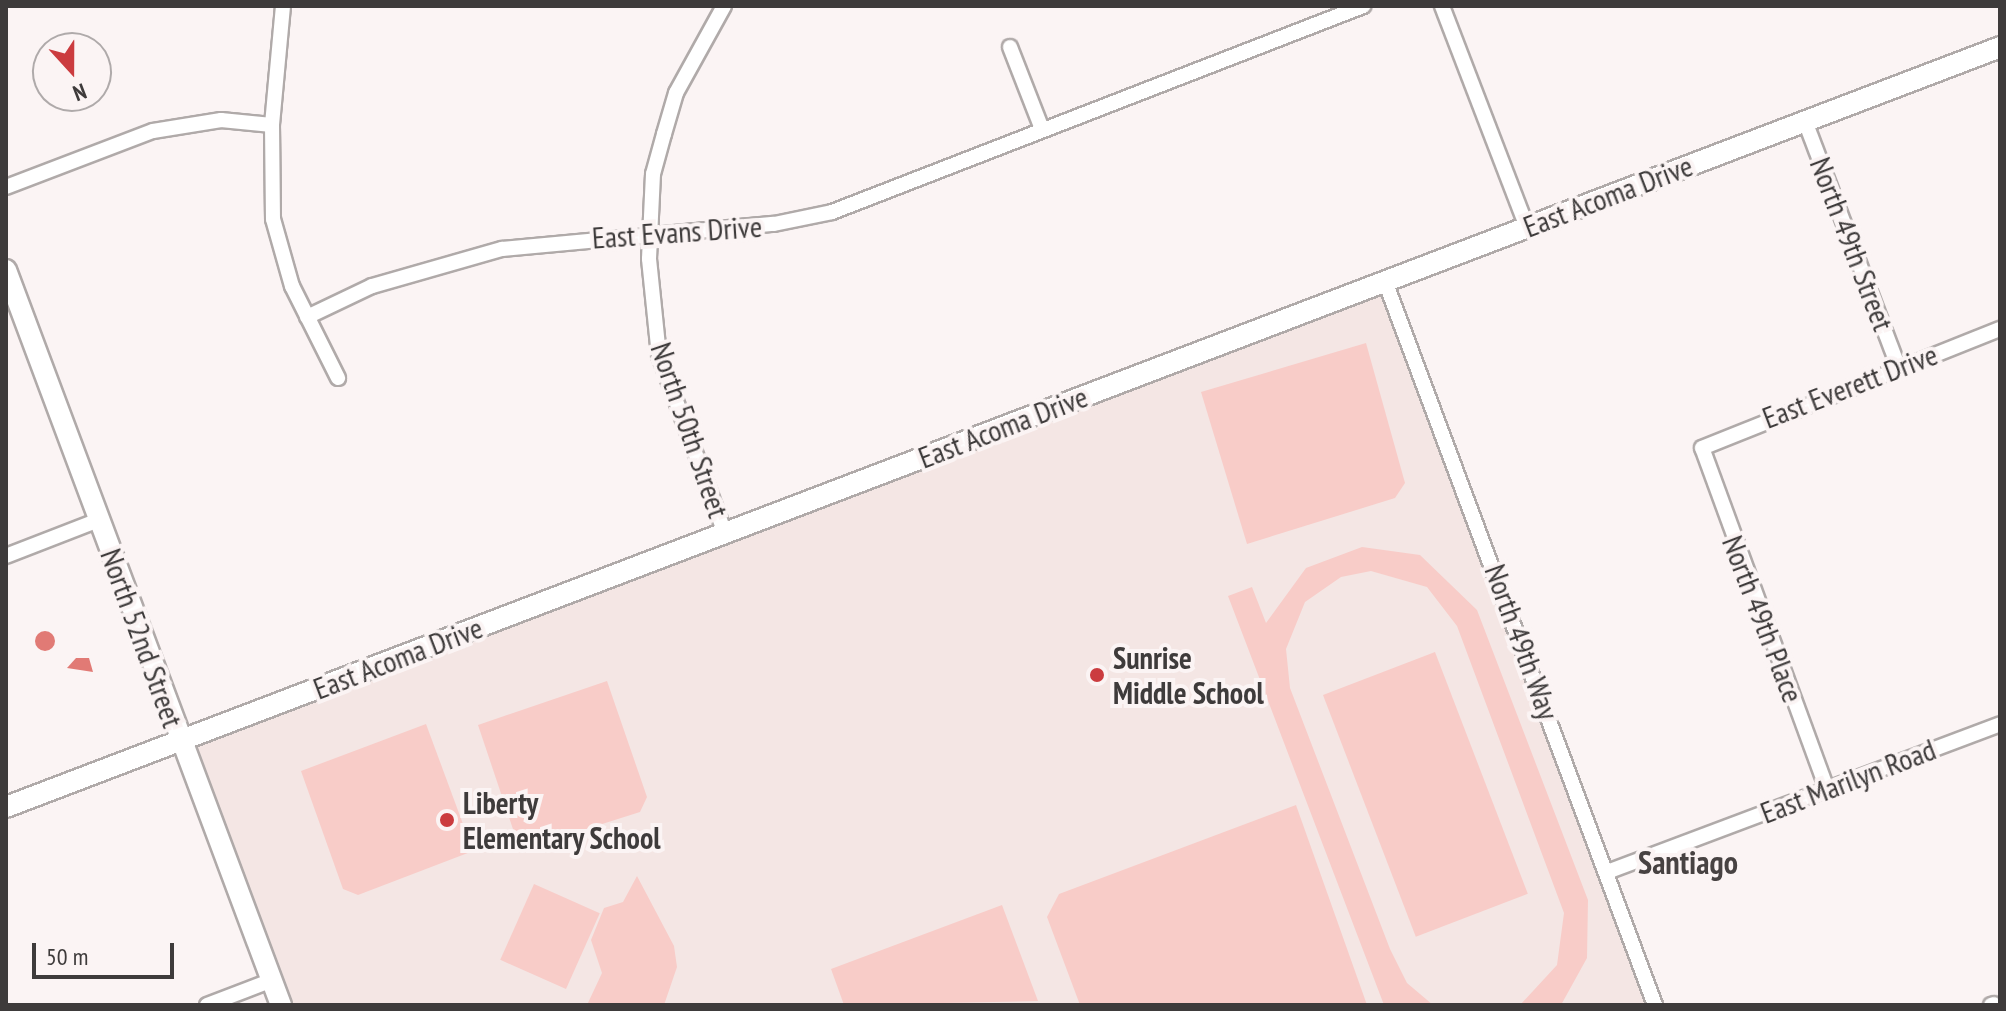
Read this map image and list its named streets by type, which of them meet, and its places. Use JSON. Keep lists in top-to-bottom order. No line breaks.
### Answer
{"streets":{"street":["East Acoma Drive","East Evans Drive","North 49th Street","East Everett Drive","North 50th Street","North 49th Place","North 52nd Street","North 49th Way","East Marilyn Road"]},"crossings":[["East Acoma Drive","North 49th Street"],["East Acoma Drive","North 50th Street"],["East Acoma Drive","North 52nd Street"],["East Acoma Drive","North 49th Way"],["East Evans Drive","North 50th Street"],["North 49th Street","East Everett Drive"],["East Everett Drive","North 49th Place"],["North 49th Place","East Marilyn Road"],["North 49th Way","East Marilyn Road"]],"districts":["Santiago"],"places":["Sunrise Middle School","Liberty Elementary School"],"scale_bar":"50 m","north":"bottom"}
